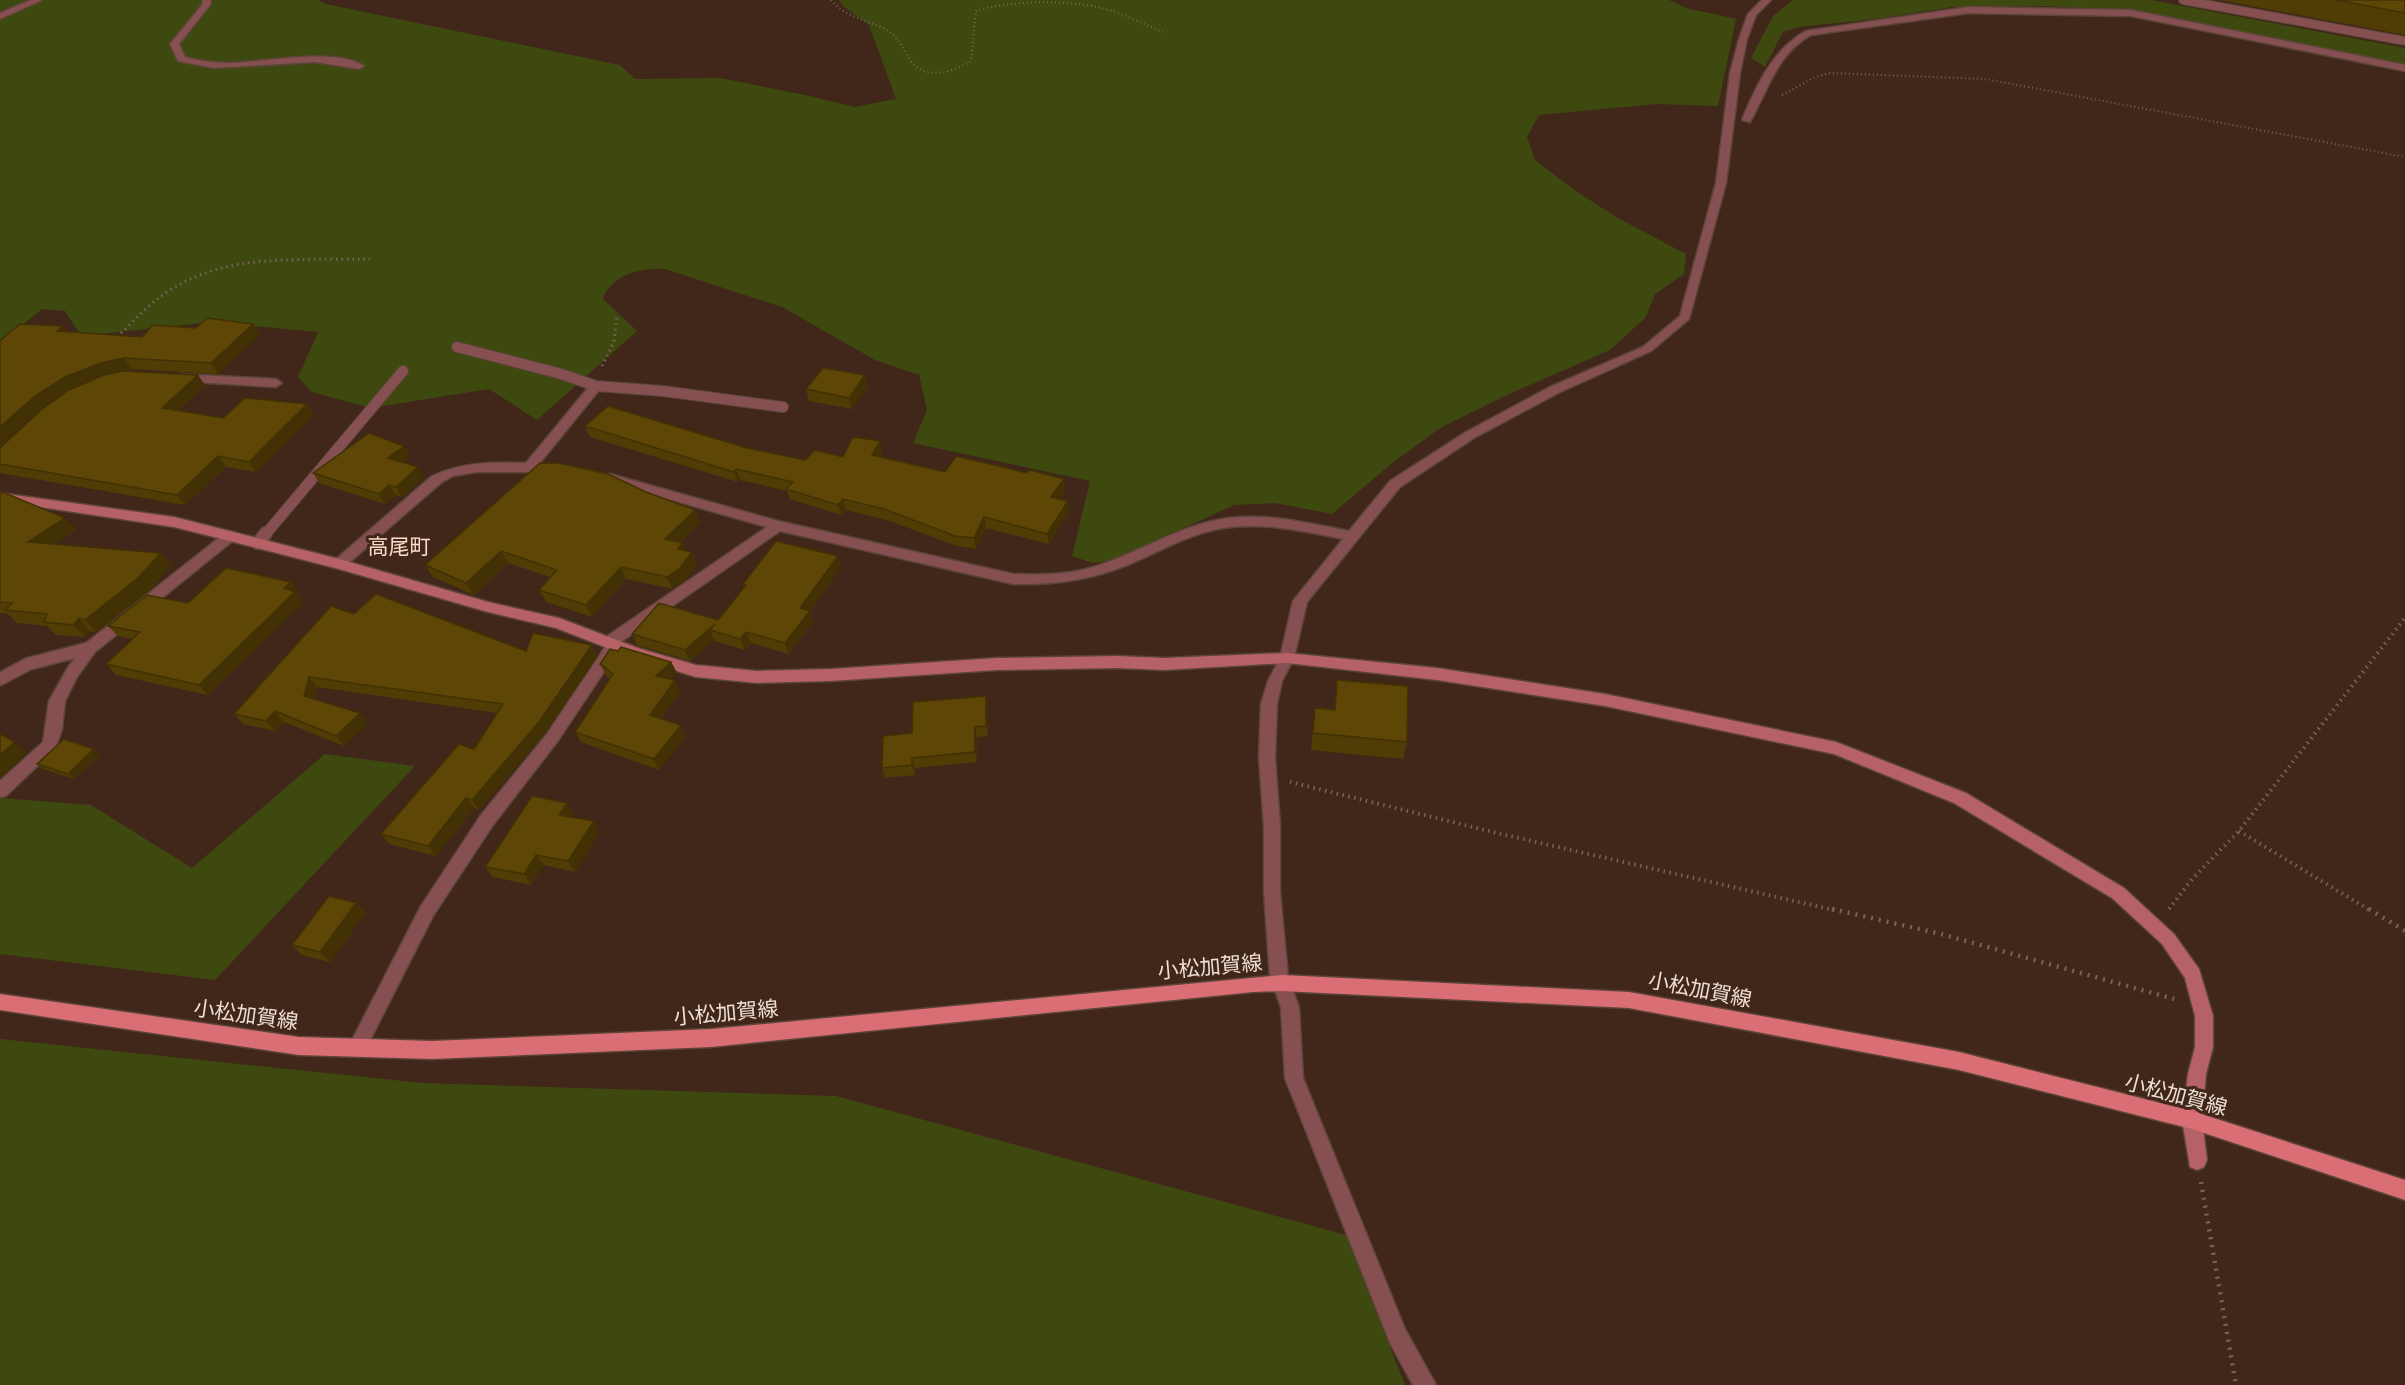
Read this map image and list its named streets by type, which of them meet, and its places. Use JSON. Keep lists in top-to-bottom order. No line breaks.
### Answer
{"streets":{"main road":["小松加賀線"]},"districts":["高尾町"]}
